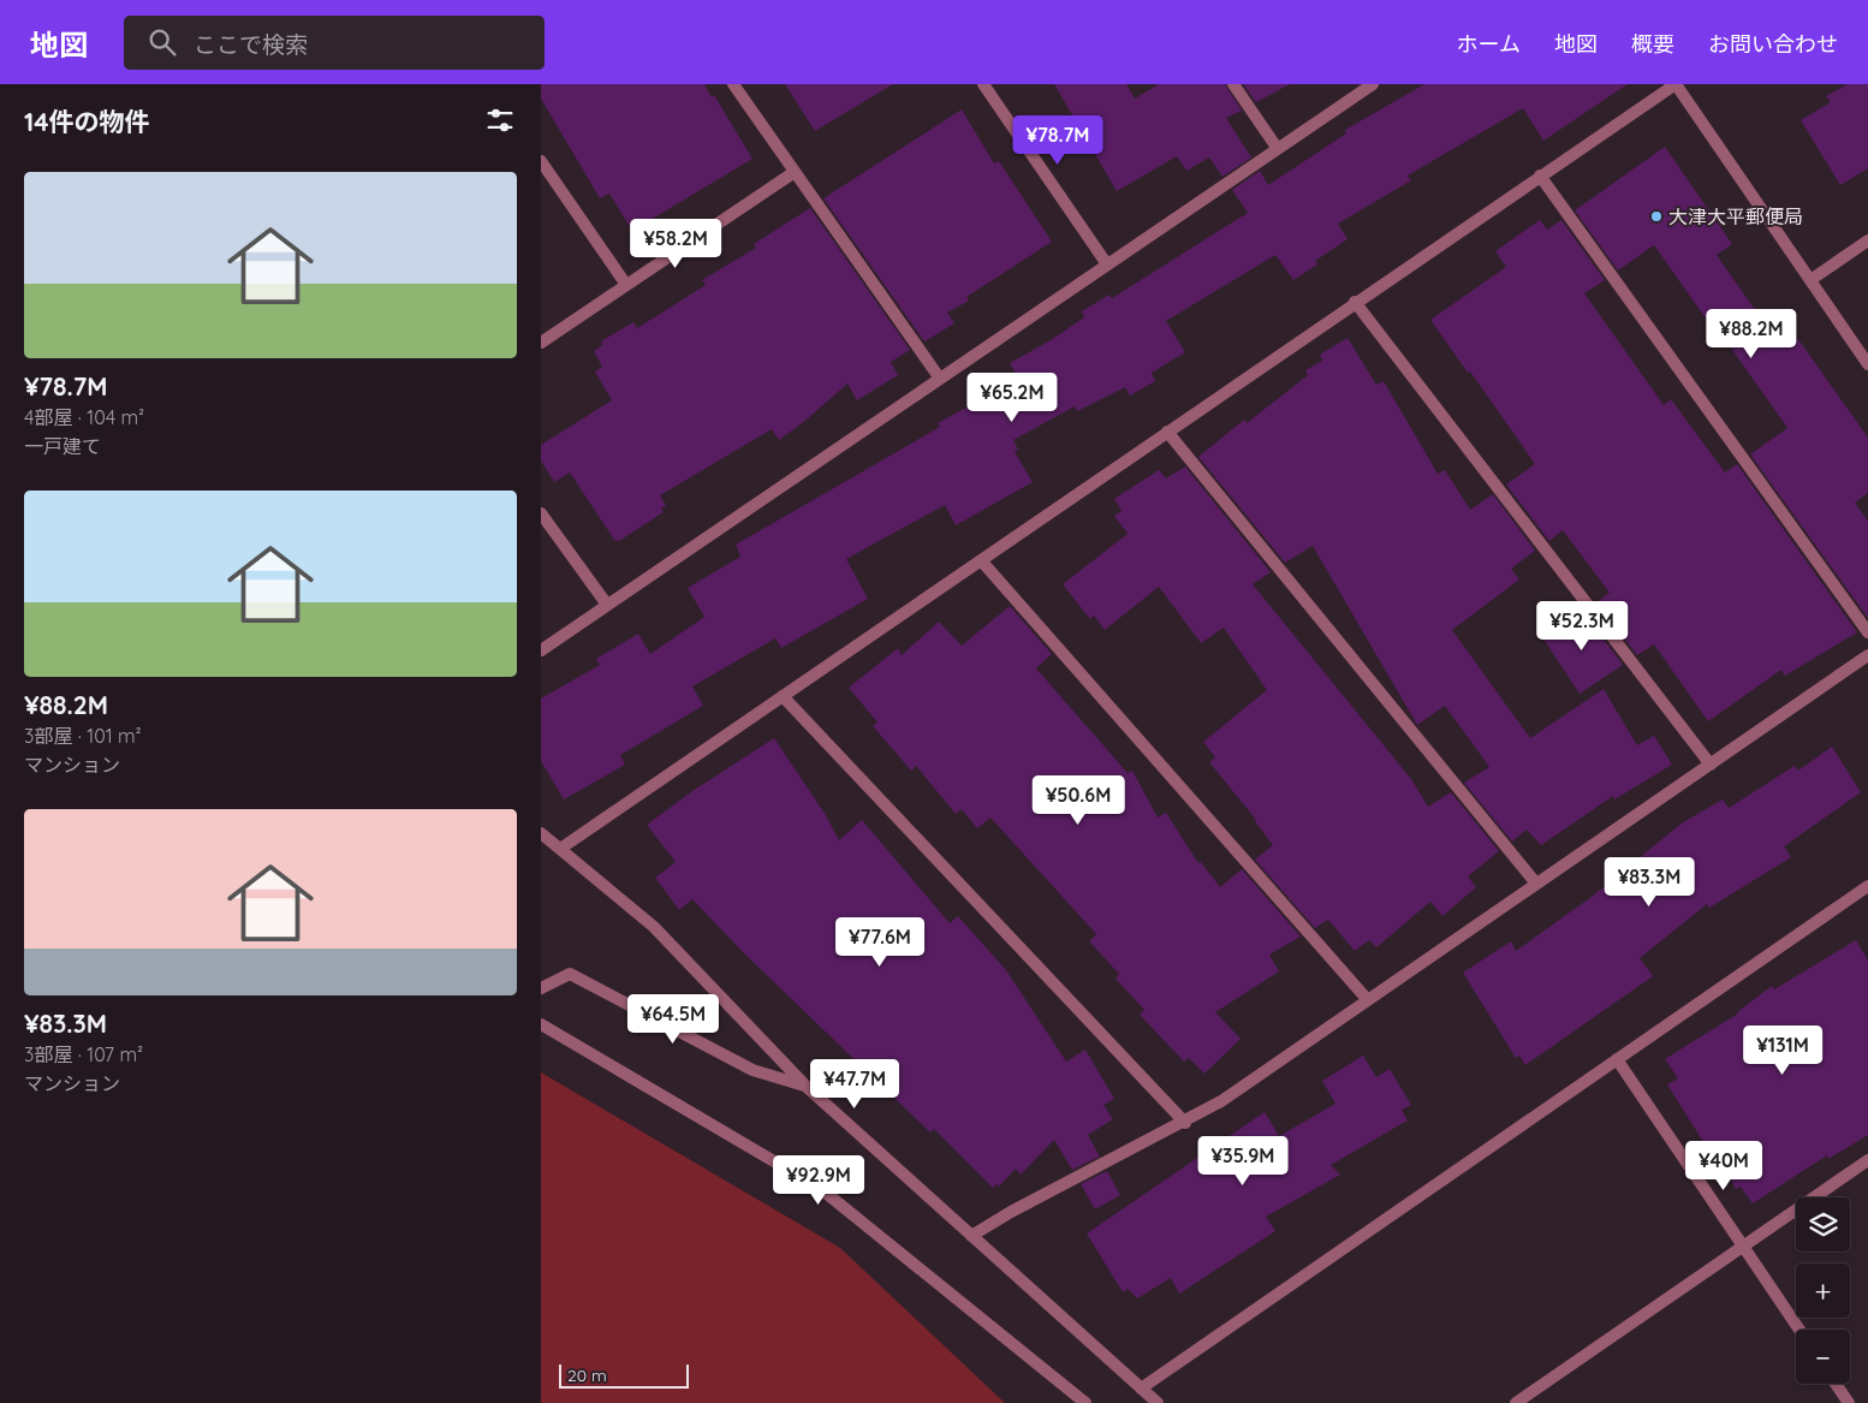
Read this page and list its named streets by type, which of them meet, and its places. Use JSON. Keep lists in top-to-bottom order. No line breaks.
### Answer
{"places":["大津大平郵便局"],"scale_bar":"20 m","page":{"header":"地図","search":"ここで検索","nav":["ホーム","地図","概要","お問い合わせ"],"heading":"14件の物件","price":["¥78.7M","¥58.2M","¥88.2M","¥65.2M","¥52.3M","¥50.6M","¥83.3M","¥77.6M","¥64.5M","¥131M","¥47.7M","¥35.9M","¥40M","¥92.9M"],"list":[{"name":"¥78.7M","note":"4部屋 · 104 m² · 一戸建て"},{"name":"¥88.2M","note":"3部屋 · 101 m² · マンション"},{"name":"¥83.3M","note":"3部屋 · 107 m² · マンション"}],"map_buttons":["+","−"],"scale":"20 m"}}
